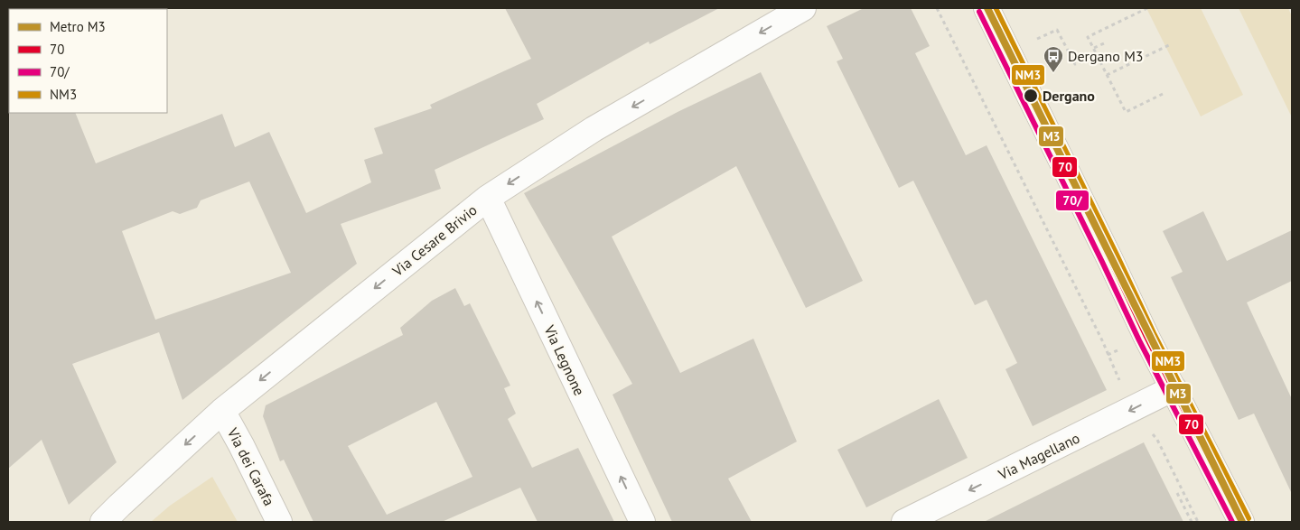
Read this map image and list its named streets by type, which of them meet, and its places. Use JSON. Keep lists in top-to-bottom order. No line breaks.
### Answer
{"streets":{"street":["Via Cesare Brivio","Via Legnone","Via Magellano","Via dei Carafa"]},"crossings":[["Via Cesare Brivio","Via Legnone"],["Via Cesare Brivio","Via dei Carafa"]],"one_way":["Via Cesare Brivio","Via Legnone","Via Magellano"],"places":{"bus stop":["Dergano M3"],"other":["Dergano"]},"lines":["metro line M3","transit line 70","transit line NM3","transit line 70/"],"legend":["Metro M3","70","70/","NM3"]}
